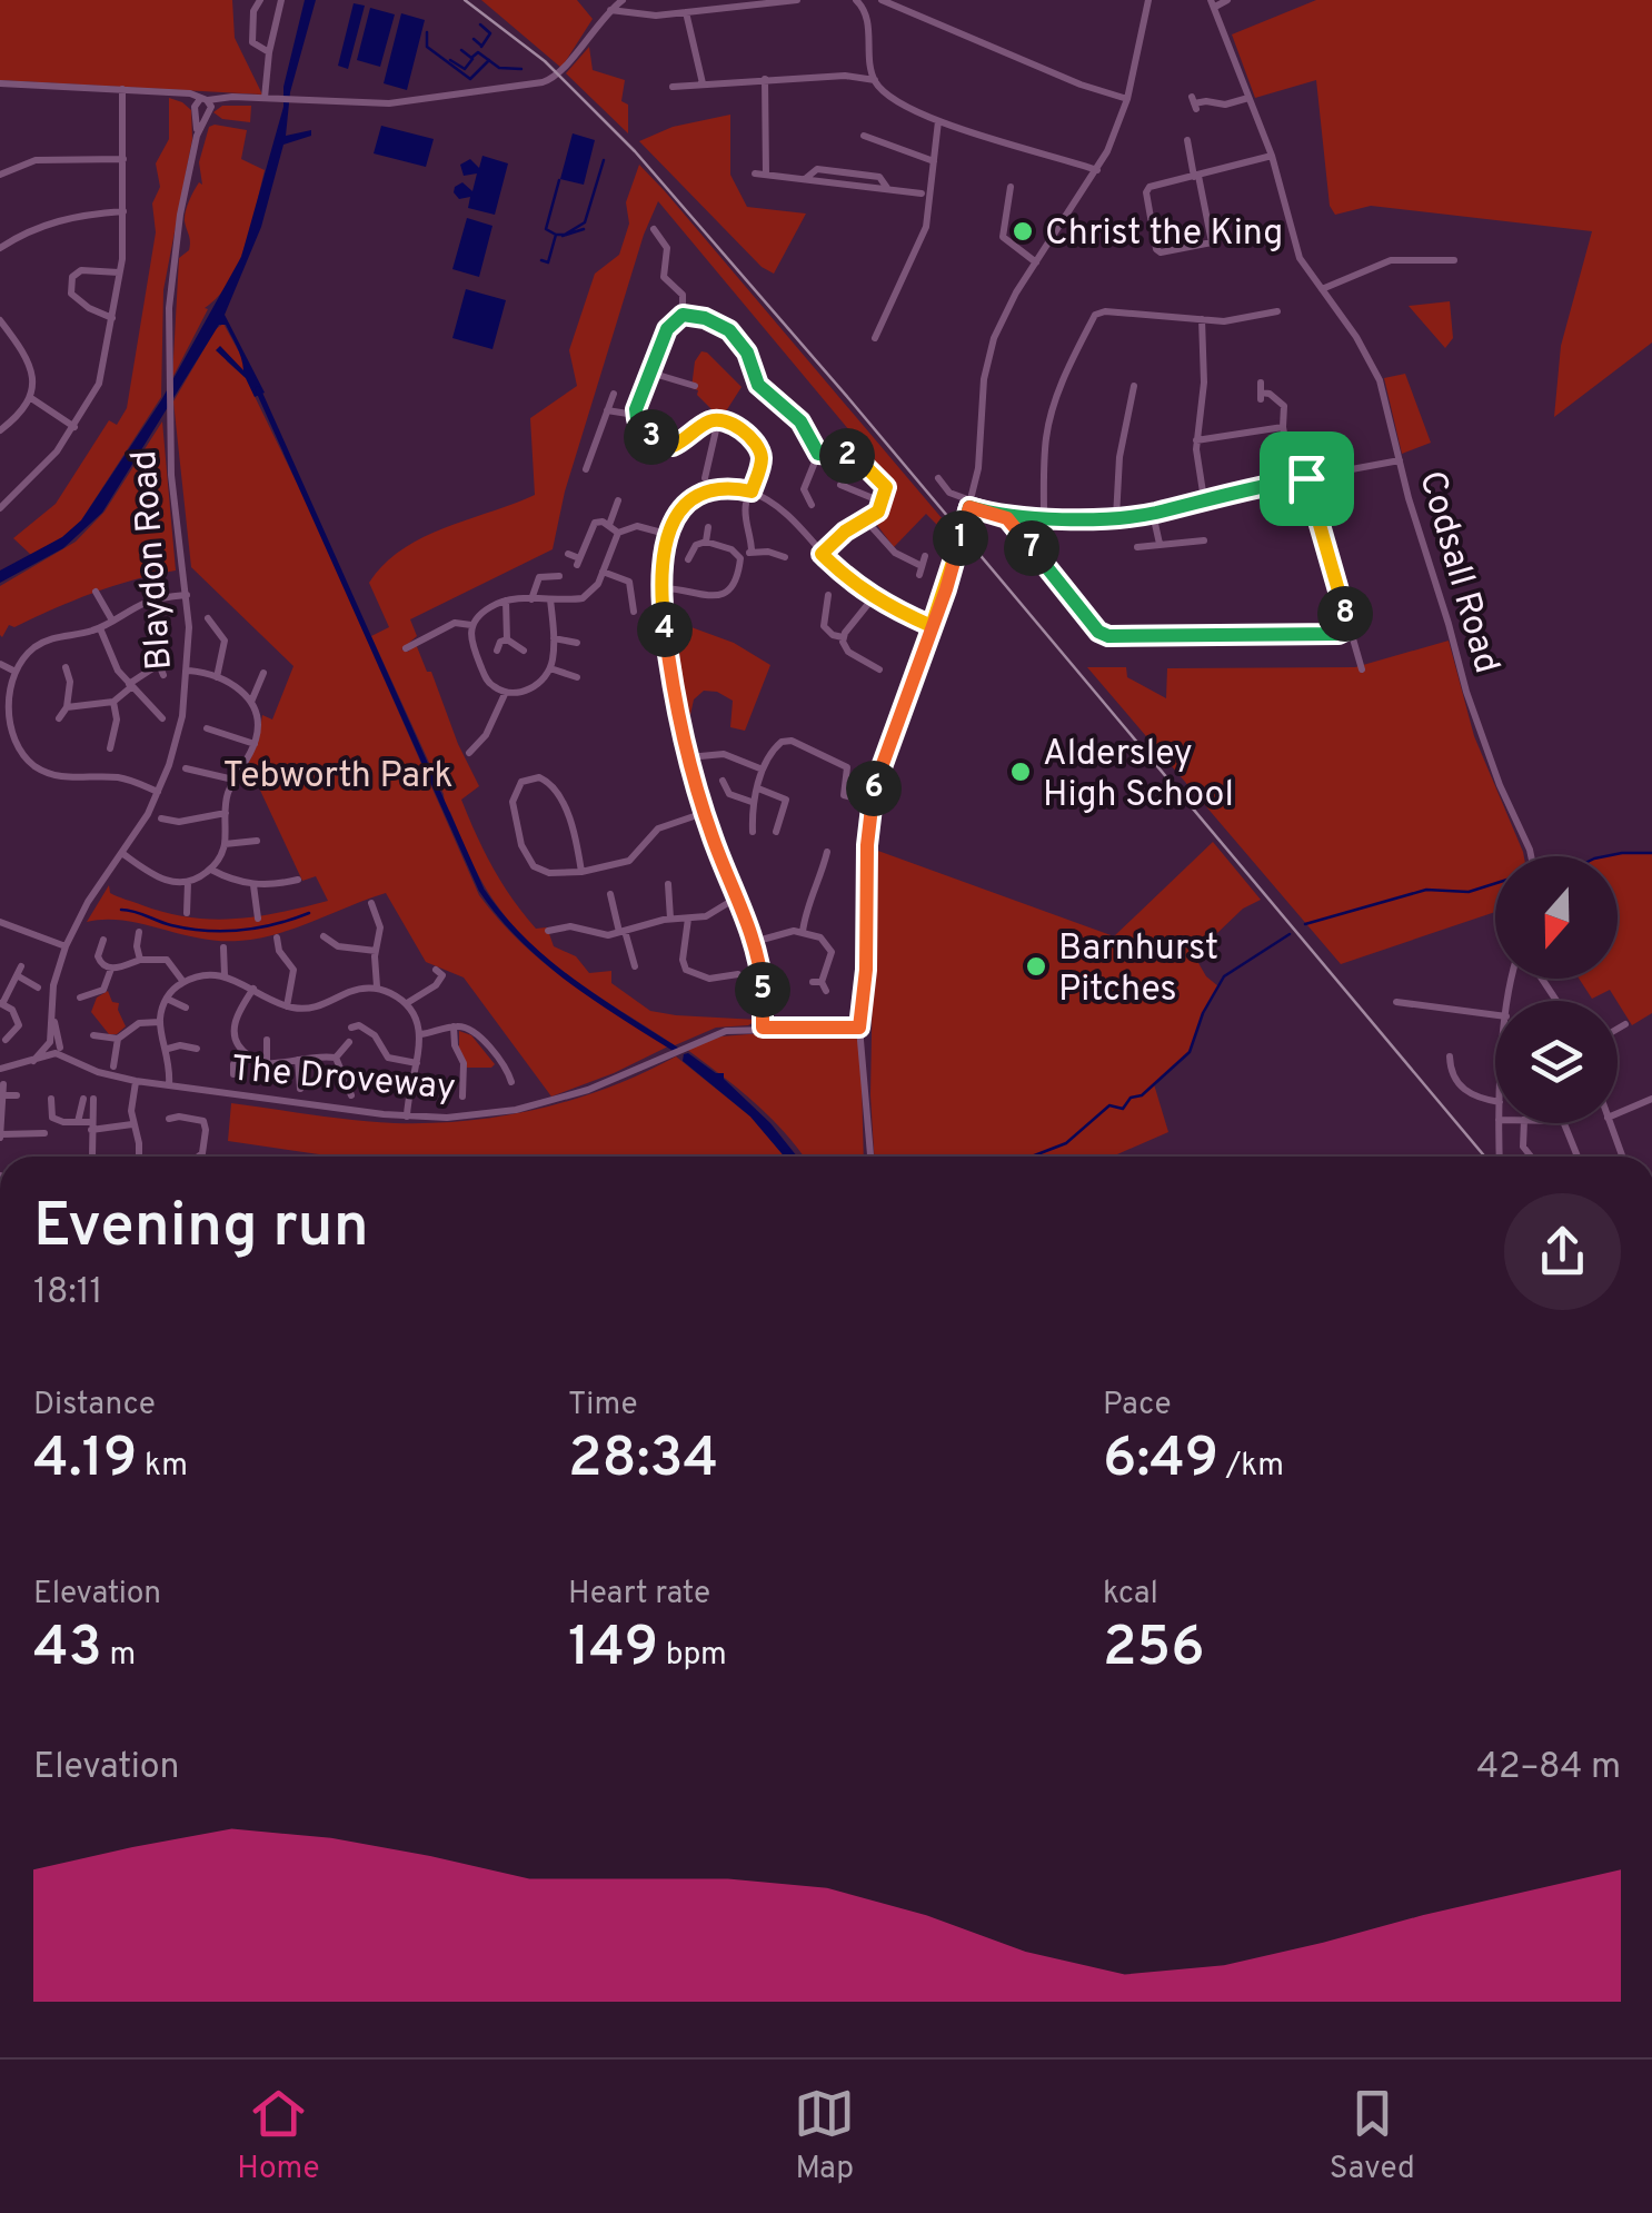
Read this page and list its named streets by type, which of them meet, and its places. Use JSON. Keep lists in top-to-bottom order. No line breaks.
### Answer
{"streets":{"street":["Blaydon Road","Codsall Road","The Droveway"]},"crossings":[["Blaydon Road","The Droveway"]],"parks":["Tebworth Park"],"places":["Christ the King","Aldersley High School","Barnhurst Pitches"],"north":"bottom","page":{"pins":["3","2","1","7","8","4","6","5"],"heading":["Evening run","18:11"],"stats":[["Distance","4.19 km"],["Time","28:34"],["Pace","6:49 /km"],["Elevation","43 m"],["Heart rate","149 bpm"],["kcal","256"]],"chart":["Elevation","42–84 m"],"tabs":["Home","Map","Saved"]}}
